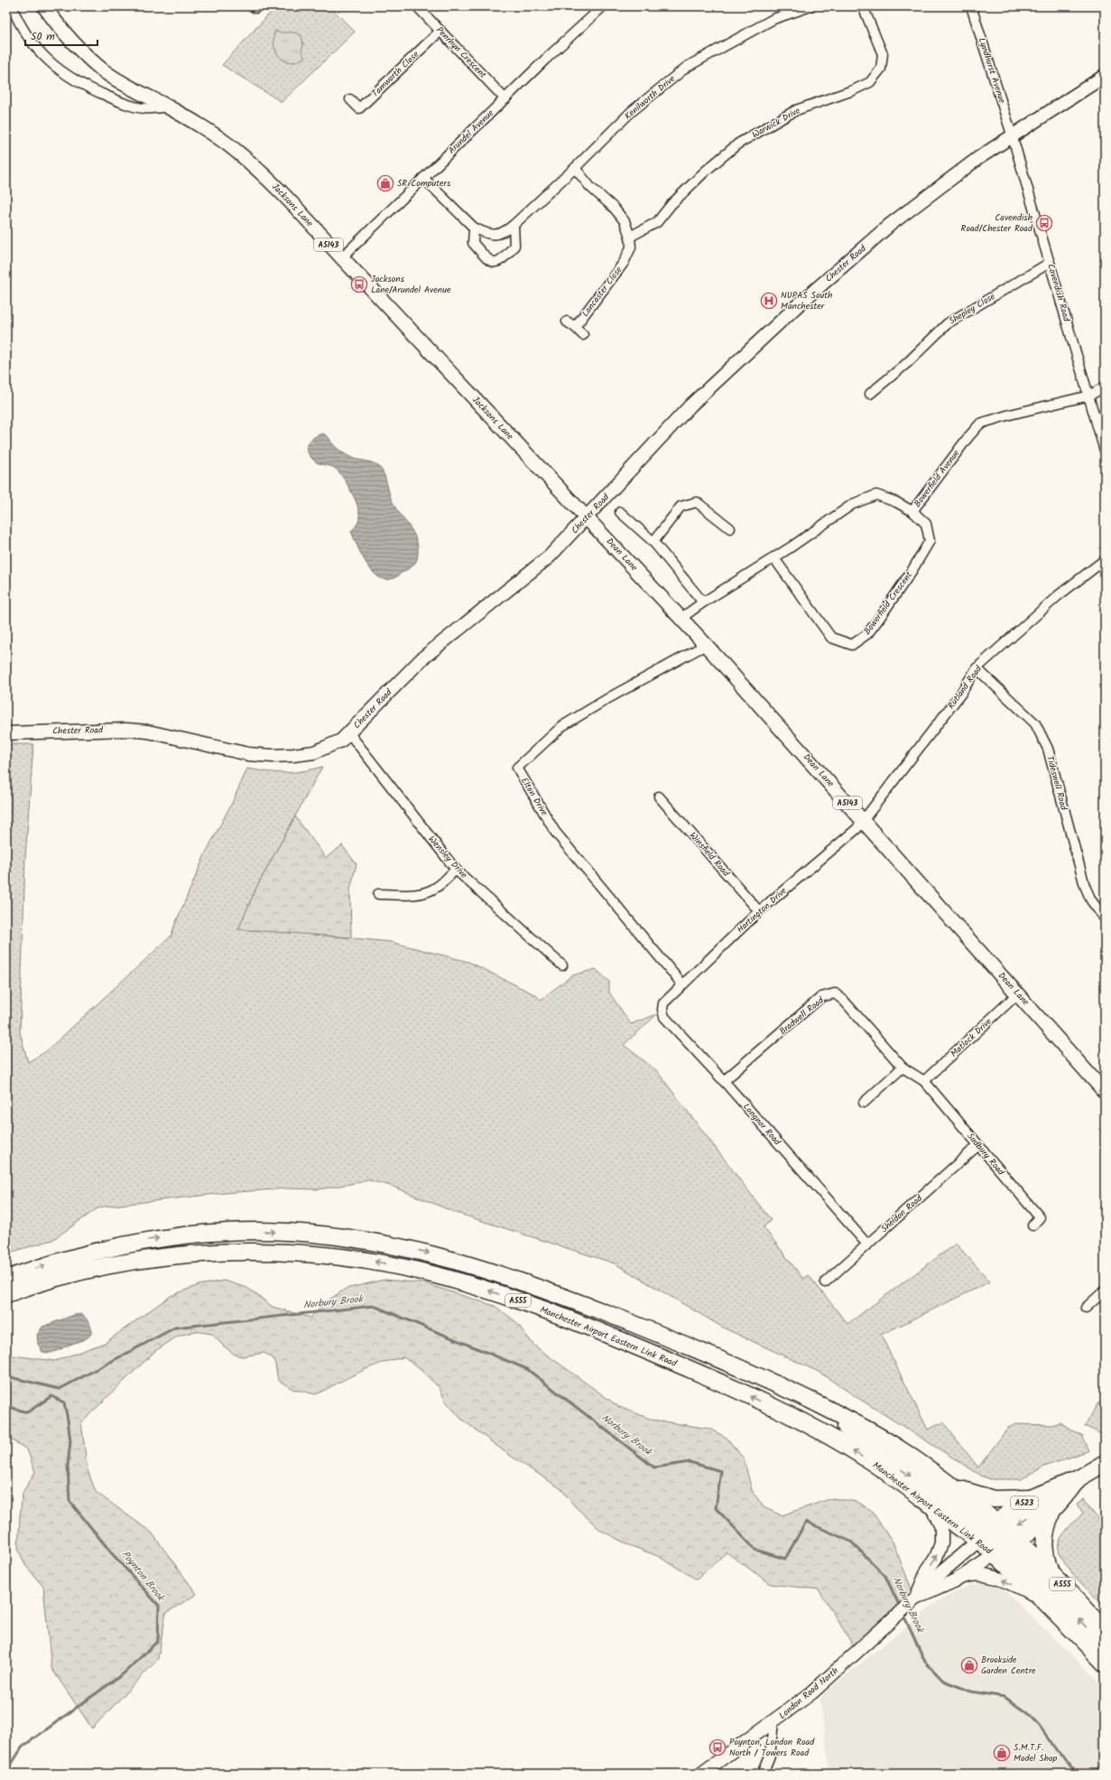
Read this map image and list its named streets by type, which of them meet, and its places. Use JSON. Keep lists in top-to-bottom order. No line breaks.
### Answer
{"streets":{"highway":["A555","Manchester Airport Eastern Link Road","A523"],"main road":["Jacksons Lane","A5143","Dean Lane"],"street":["Penrhyn Crescent","Lyndhurst Avenue","Tamworth Close","Kenilworth Drive","Warwick Drive","Arundel Avenue","Chester Road","Lancaster Close","Cavendish Road","Shepley Close","Bowerfield Avenue","Bowerfield Crescent","Rutland Road","Tideswell Road","Elton Drive","Winsfield Road","Wensley Drive","Hartington Drive","Bradwell Road","Matlock Drive","Longnor Road","Sudbury Road","Sheldon Road","London Road North"]},"crossings":[["Penrhyn Crescent","Tamworth Close"],["Penrhyn Crescent","Arundel Avenue"],["Lyndhurst Avenue","Chester Road"],["Lyndhurst Avenue","Cavendish Road"],["Kenilworth Drive","Arundel Avenue"],["Warwick Drive","Lancaster Close"],["Arundel Avenue","Jacksons Lane"],["Jacksons Lane","Chester Road"],["Jacksons Lane","Dean Lane"],["Chester Road","Cavendish Road"],["Chester Road","Dean Lane"],["Chester Road","Wensley Drive"],["Cavendish Road","Shepley Close"],["Cavendish Road","Bowerfield Avenue"],["Bowerfield Avenue","Dean Lane"],["Bowerfield Avenue","Bowerfield Crescent"],["Dean Lane","Rutland Road"],["Dean Lane","Elton Drive"],["Dean Lane","Hartington Drive"],["Dean Lane","Matlock Drive"],["Rutland Road","Tideswell Road"],["Rutland Road","Hartington Drive"],["Elton Drive","Hartington Drive"],["Winsfield Road","Hartington Drive"],["Hartington Drive","Longnor Road"],["Bradwell Road","Matlock Drive"],["Bradwell Road","Longnor Road"],["Bradwell Road","Sudbury Road"],["Matlock Drive","Sudbury Road"],["Longnor Road","Sheldon Road"],["Sudbury Road","Sheldon Road"],["A555","Manchester Airport Eastern Link Road"],["A555","A523"],["Manchester Airport Eastern Link Road","A523"]],"water":["Norbury Brook","Poynton Brook"],"places":{"shop":["SR Computers","Brookside Garden Centre","S.M.T.F. Model Shop"],"bus stop":["Cavendish Road/Chester Road","Jacksons Lane/Arundel Avenue","Poynton, London Road North / Towers Road"],"hospital":["NUPAS South Manchester"]},"scale_bar":"50 m"}
